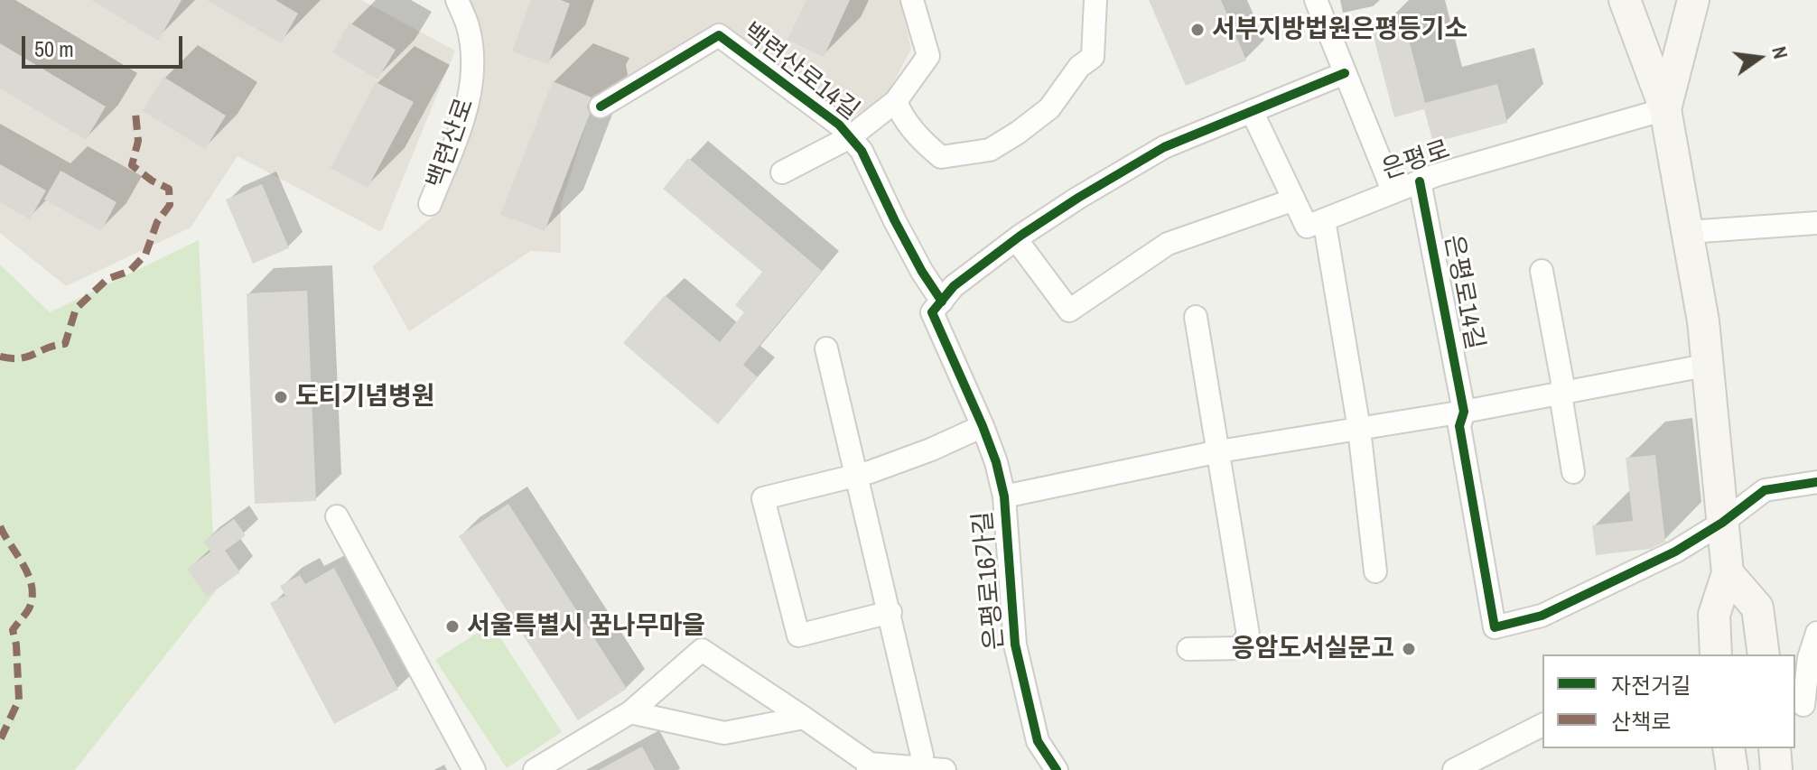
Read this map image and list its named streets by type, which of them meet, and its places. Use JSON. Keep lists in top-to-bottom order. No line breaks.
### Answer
{"streets":{"street":["백련산로14길","백련산로","은평로","은평로14길","은평로16가길"]},"crossings":[["은평로","은평로14길"]],"places":["서부지방법원은평등기소","도티기념병원","서울특별시 꿈나무마을","응암도서실문고"],"legend":["자전거길","산책로"],"scale_bar":"50 m","north":"right"}
